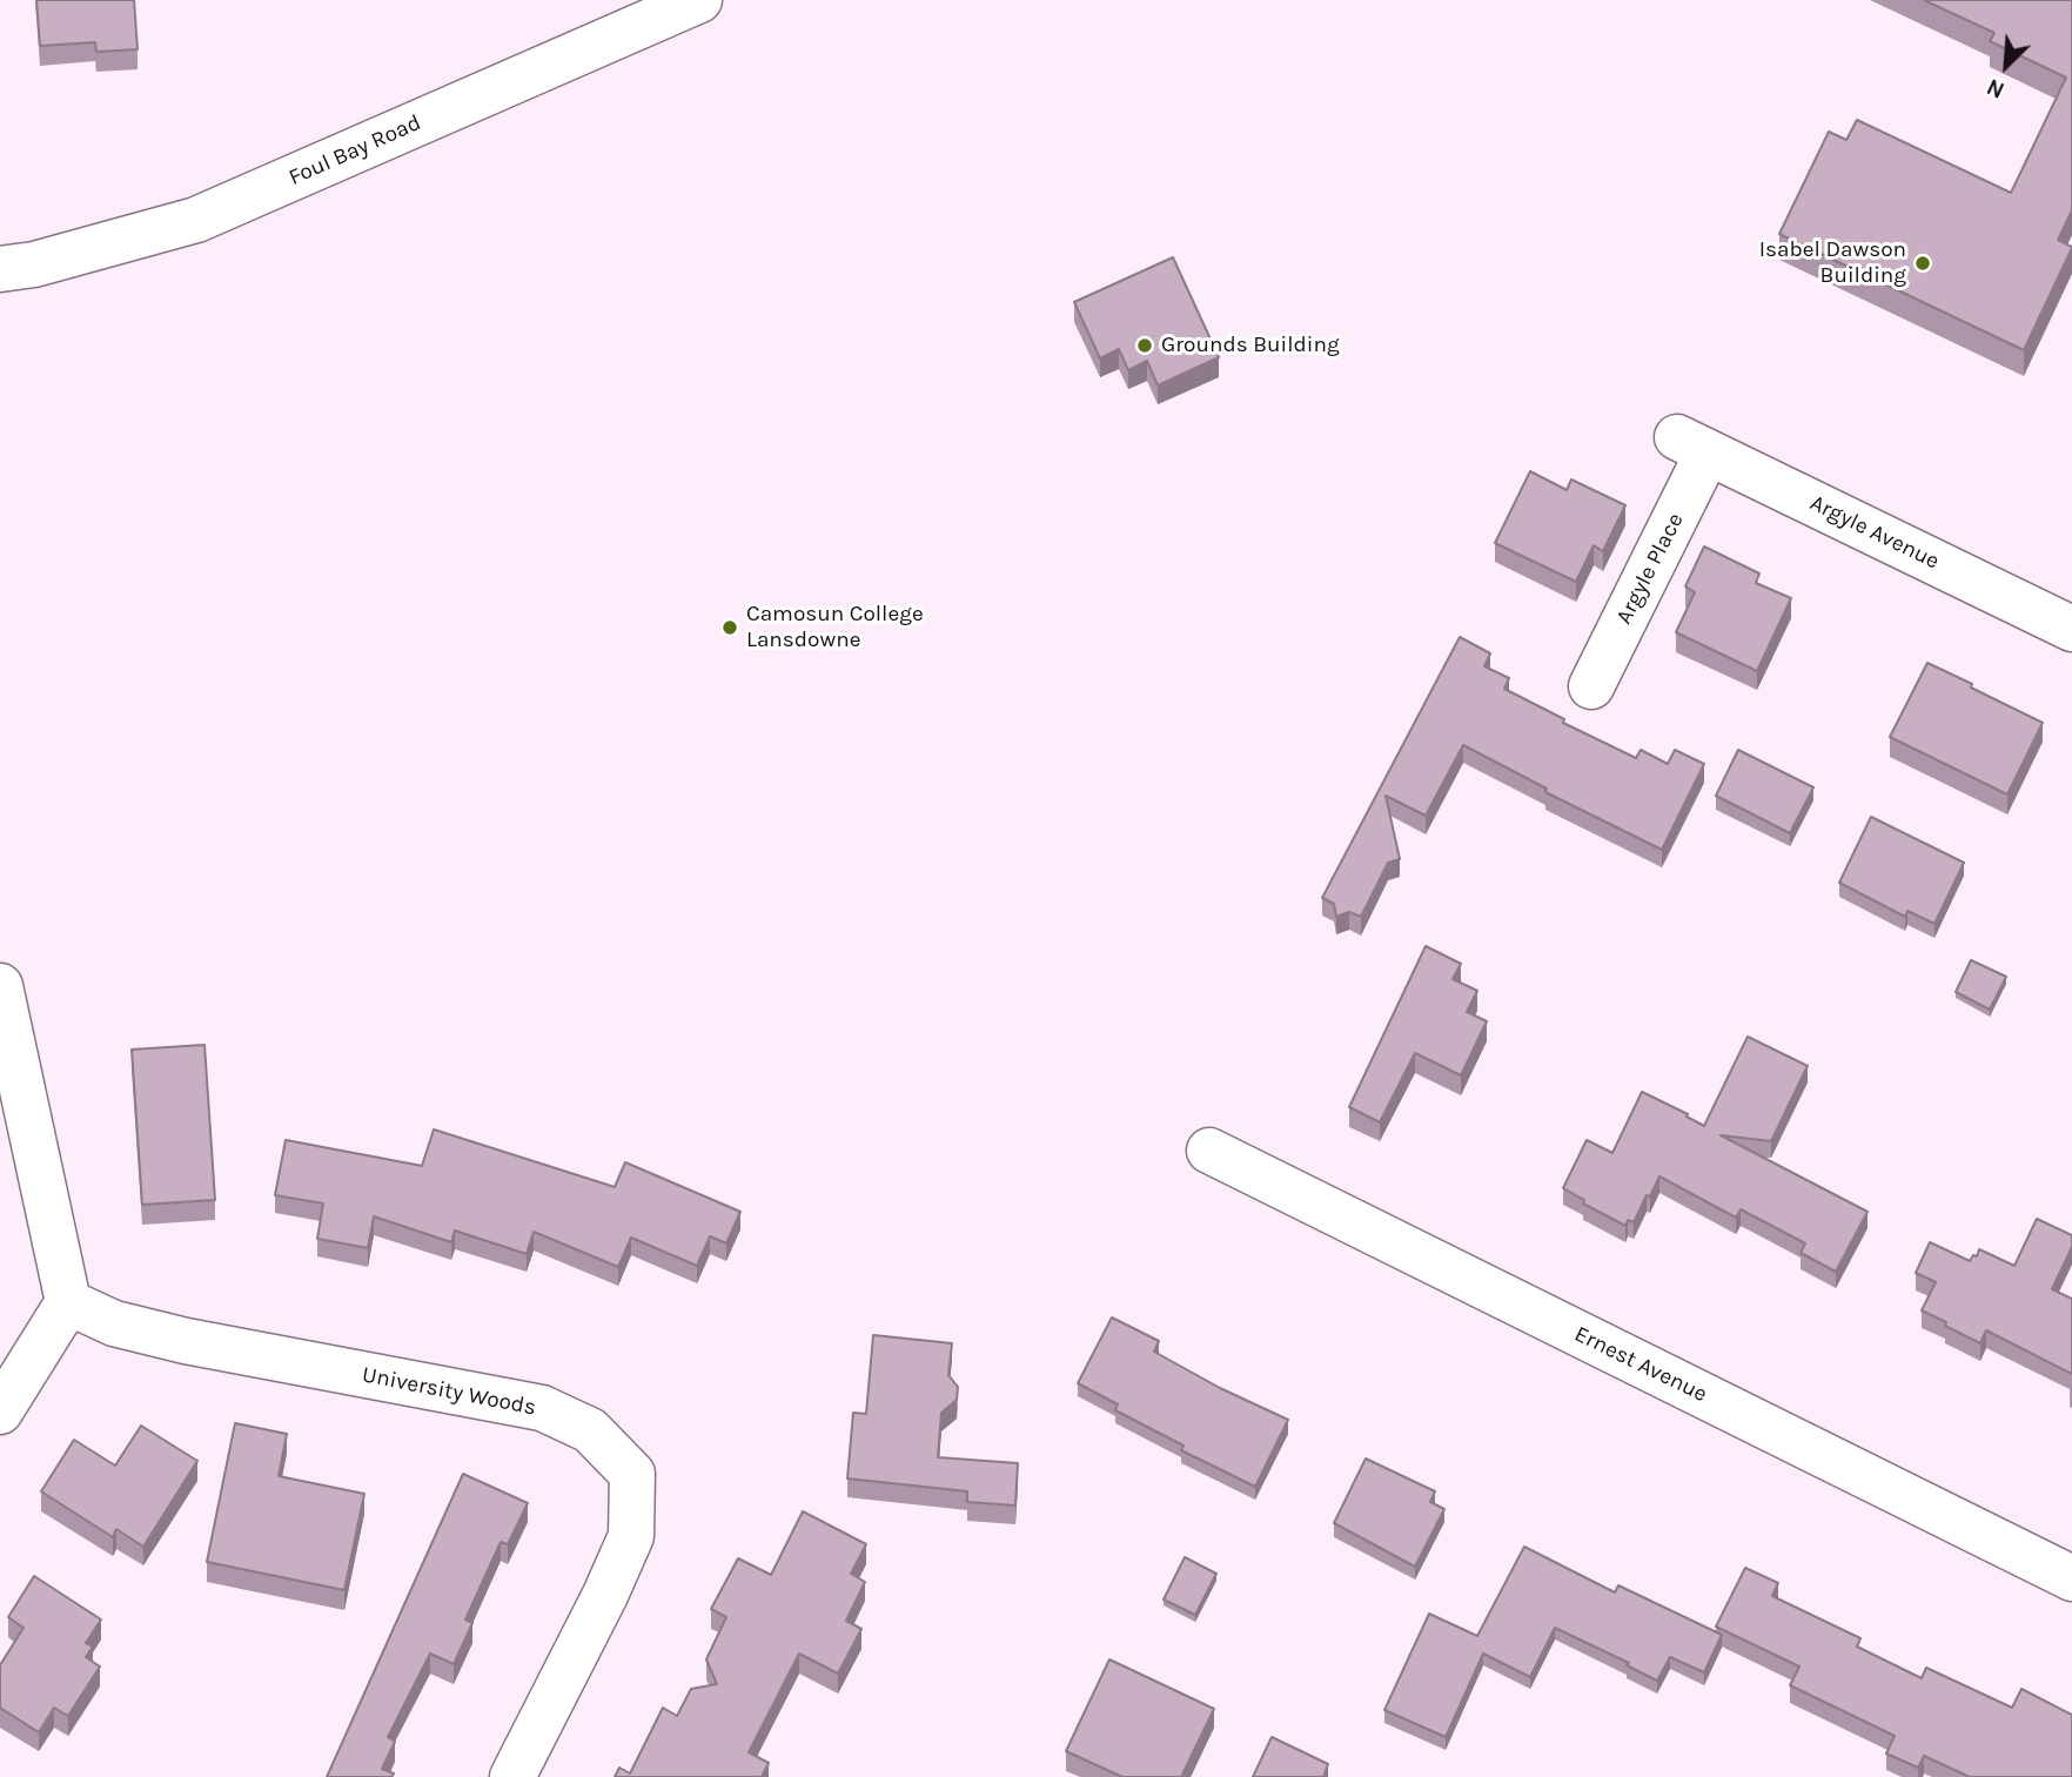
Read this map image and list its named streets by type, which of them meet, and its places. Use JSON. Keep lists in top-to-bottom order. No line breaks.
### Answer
{"streets":{"street":["Foul Bay Road","Argyle Avenue","Argyle Place","Ernest Avenue","University Woods"]},"crossings":[["Argyle Avenue","Argyle Place"]],"places":["Isabel Dawson Building","Grounds Building","Camosun College Lansdowne"],"north":"bottom left"}
